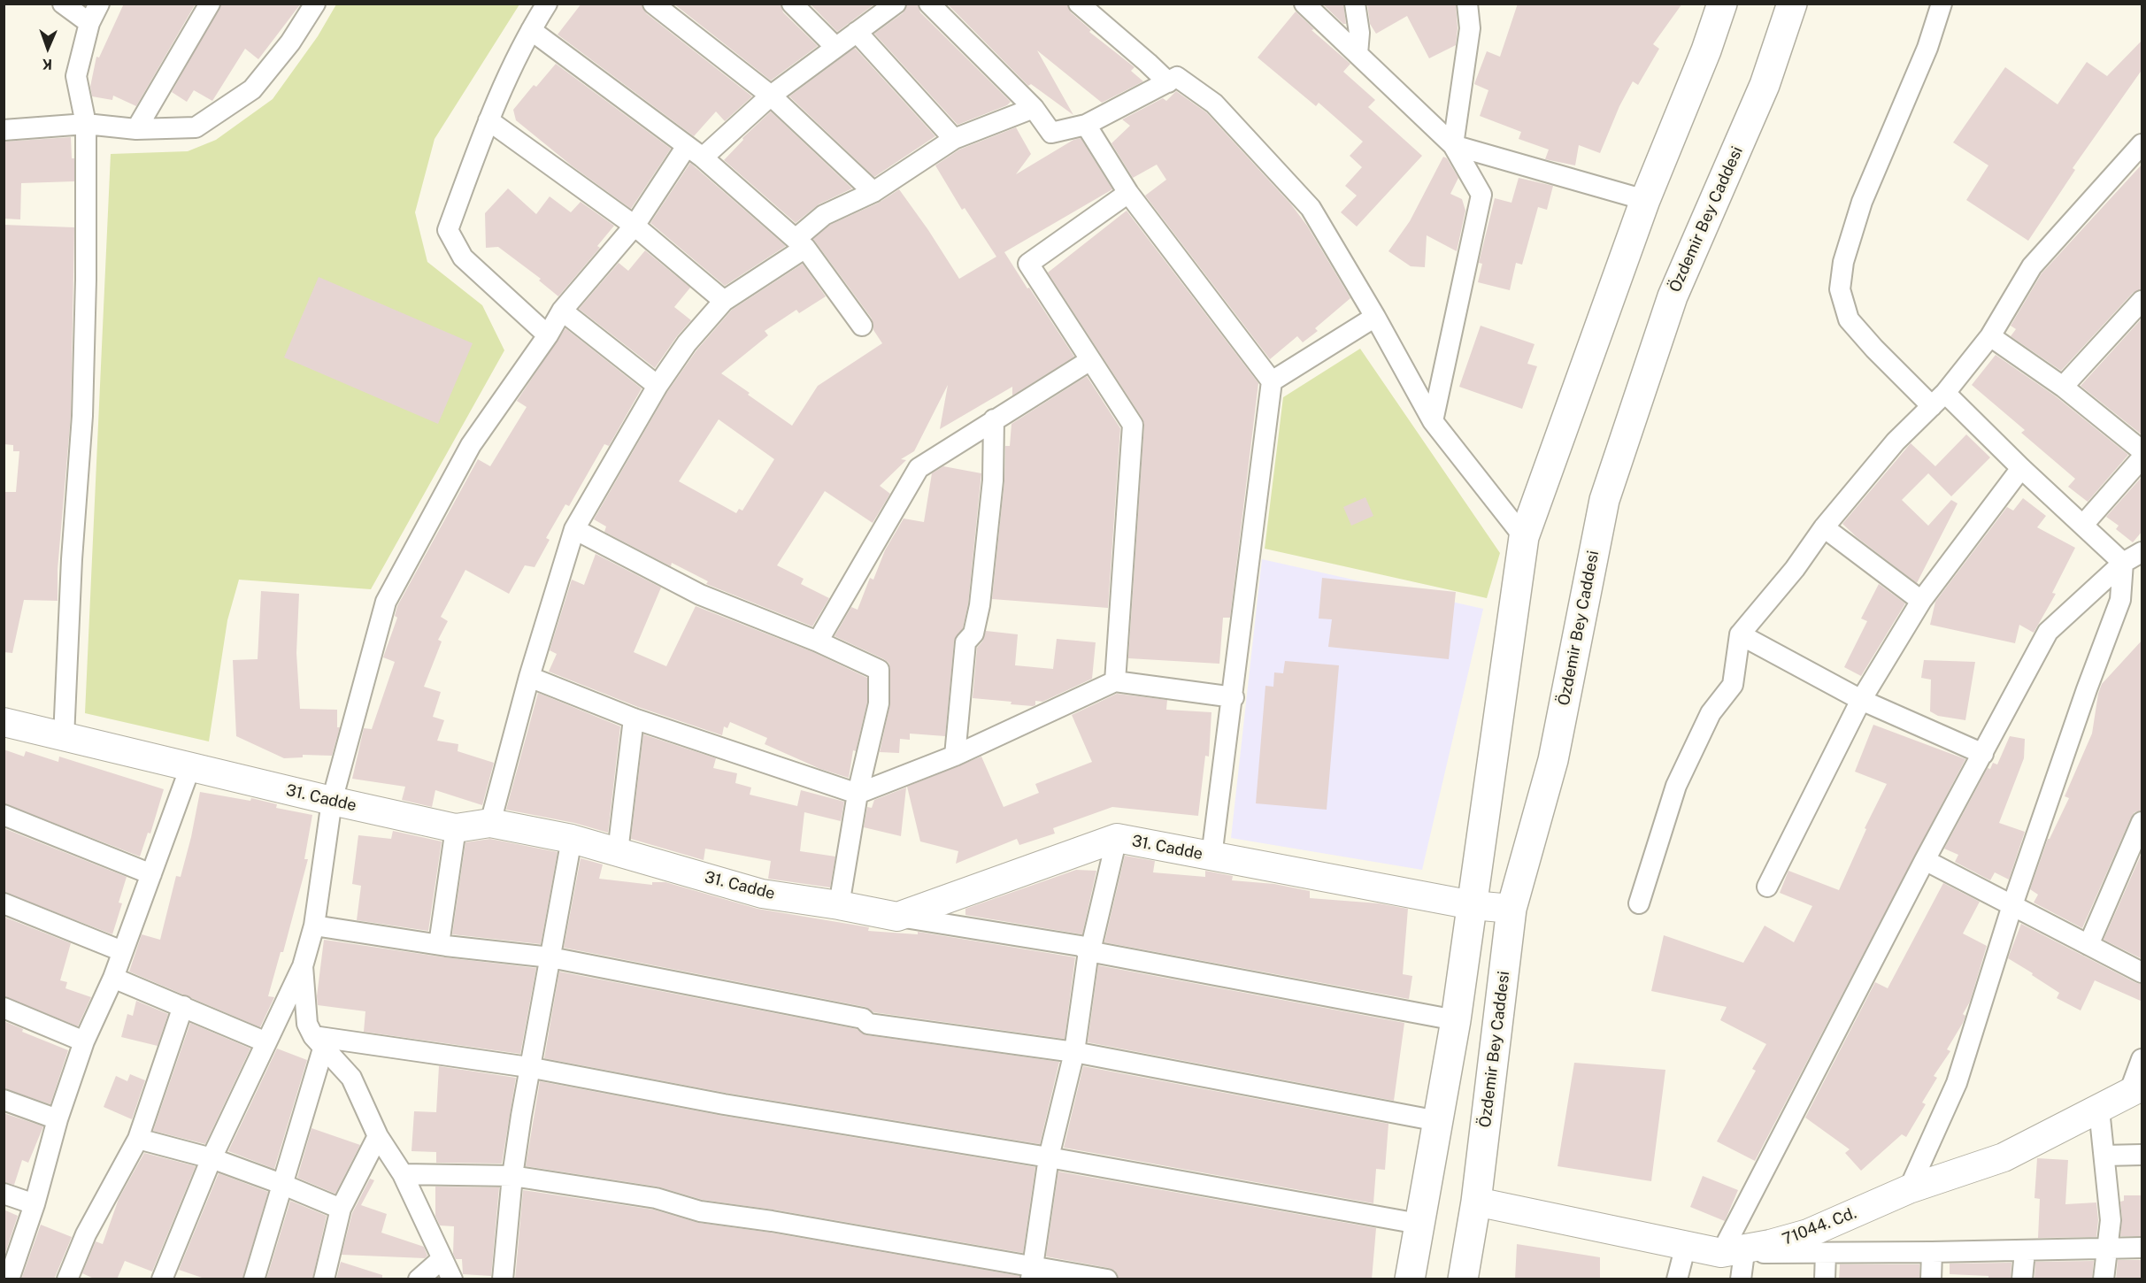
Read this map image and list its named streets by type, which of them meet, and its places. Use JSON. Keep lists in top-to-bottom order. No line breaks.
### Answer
{"streets":{"main road":["Özdemir Bey Caddesi"],"street":["31. Cadde","71044. Cd."]},"crossings":[["Özdemir Bey Caddesi","31. Cadde"],["Özdemir Bey Caddesi","71044. Cd."]],"north":"bottom"}
